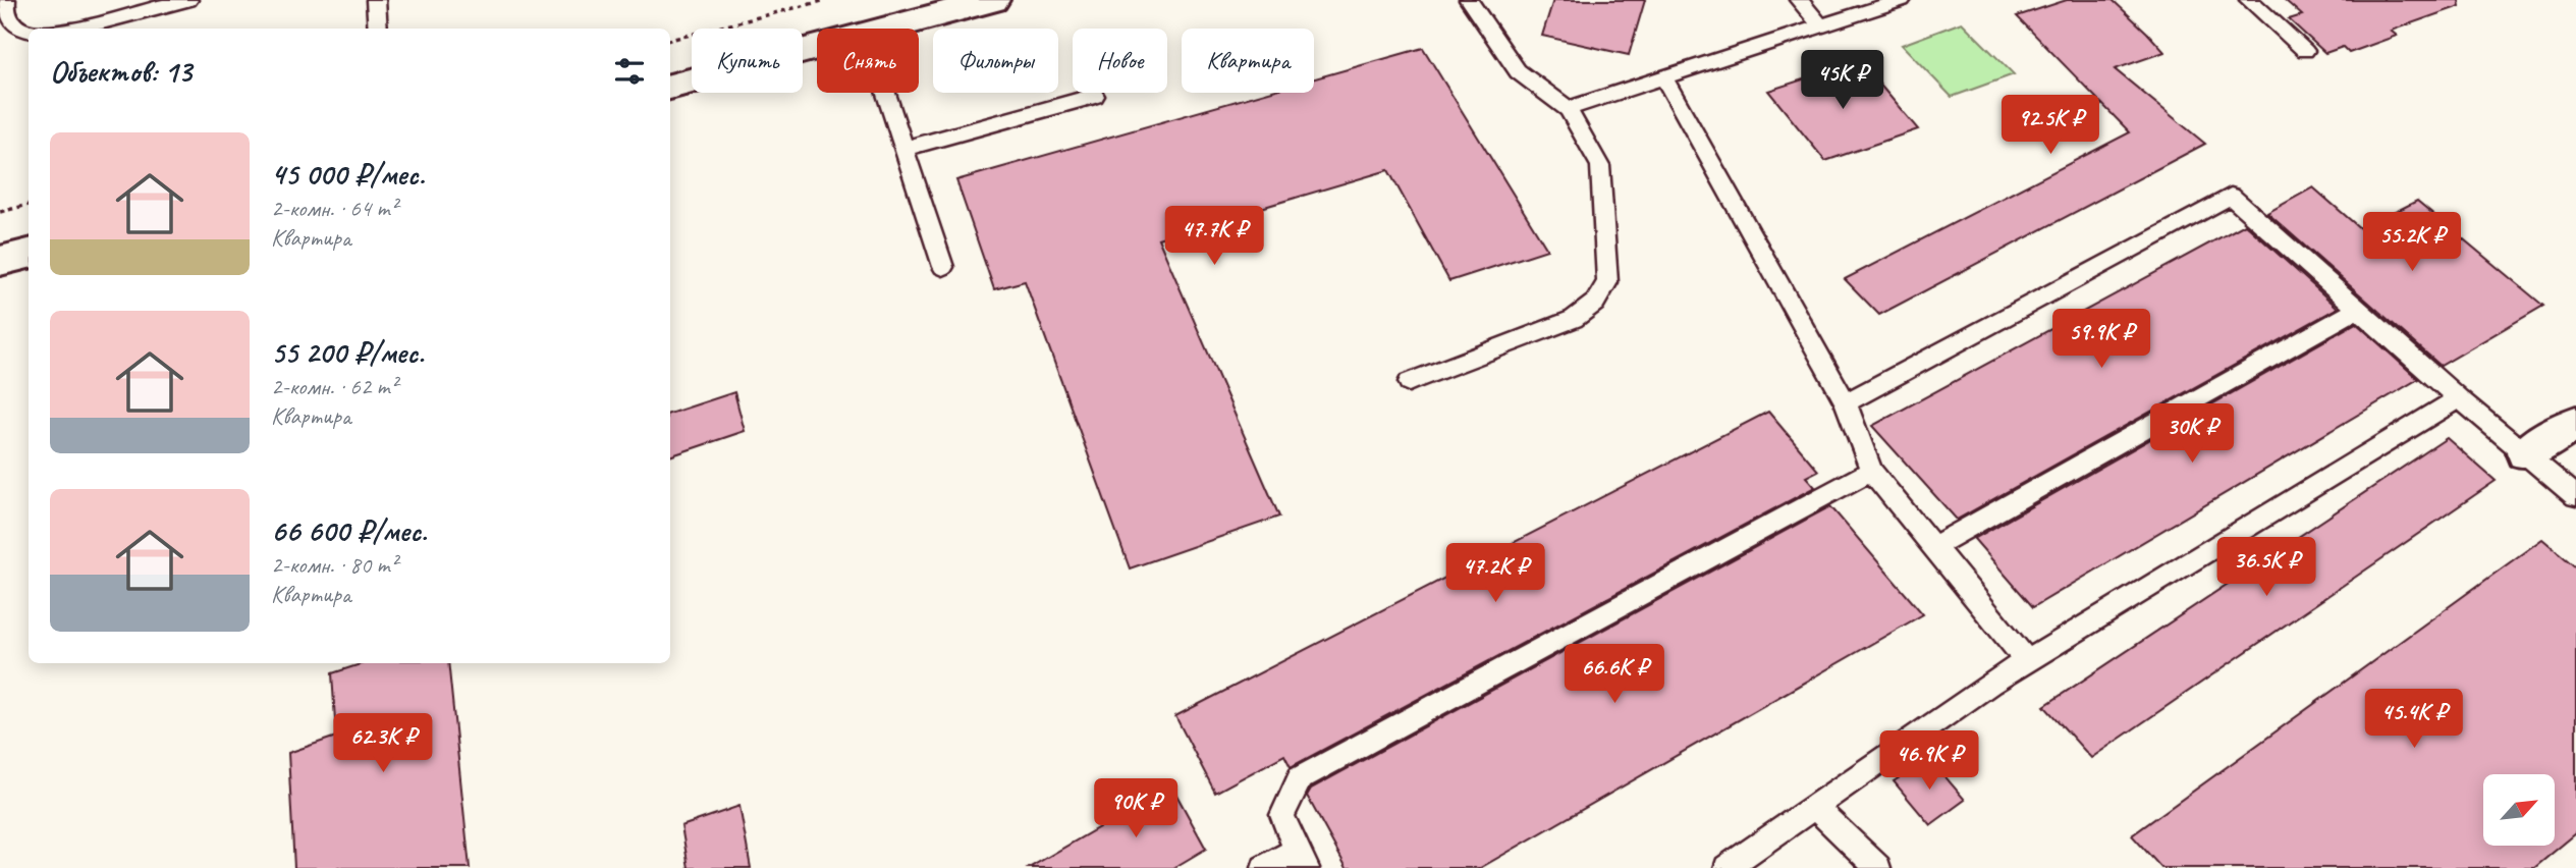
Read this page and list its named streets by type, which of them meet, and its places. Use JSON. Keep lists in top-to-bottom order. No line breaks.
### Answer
{"north":"top right","page":{"chip":["Купить","Снять","Фильтры","Новое","Квартира"],"heading":"Объектов: 13","price":["45K ₽","92.5K ₽","47.7K ₽","55.2K ₽","59.9K ₽","30K ₽","36.5K ₽","47.2K ₽","66.6K ₽","45.4K ₽","62.3K ₽","46.9K ₽","90K ₽"],"list":[{"name":"45 000 ₽/мес.","note":"2-комн. · 64 m² · Квартира"},{"name":"55 200 ₽/мес.","note":"2-комн. · 62 m² · Квартира"},{"name":"66 600 ₽/мес.","note":"2-комн. · 80 m² · Квартира"}]}}
